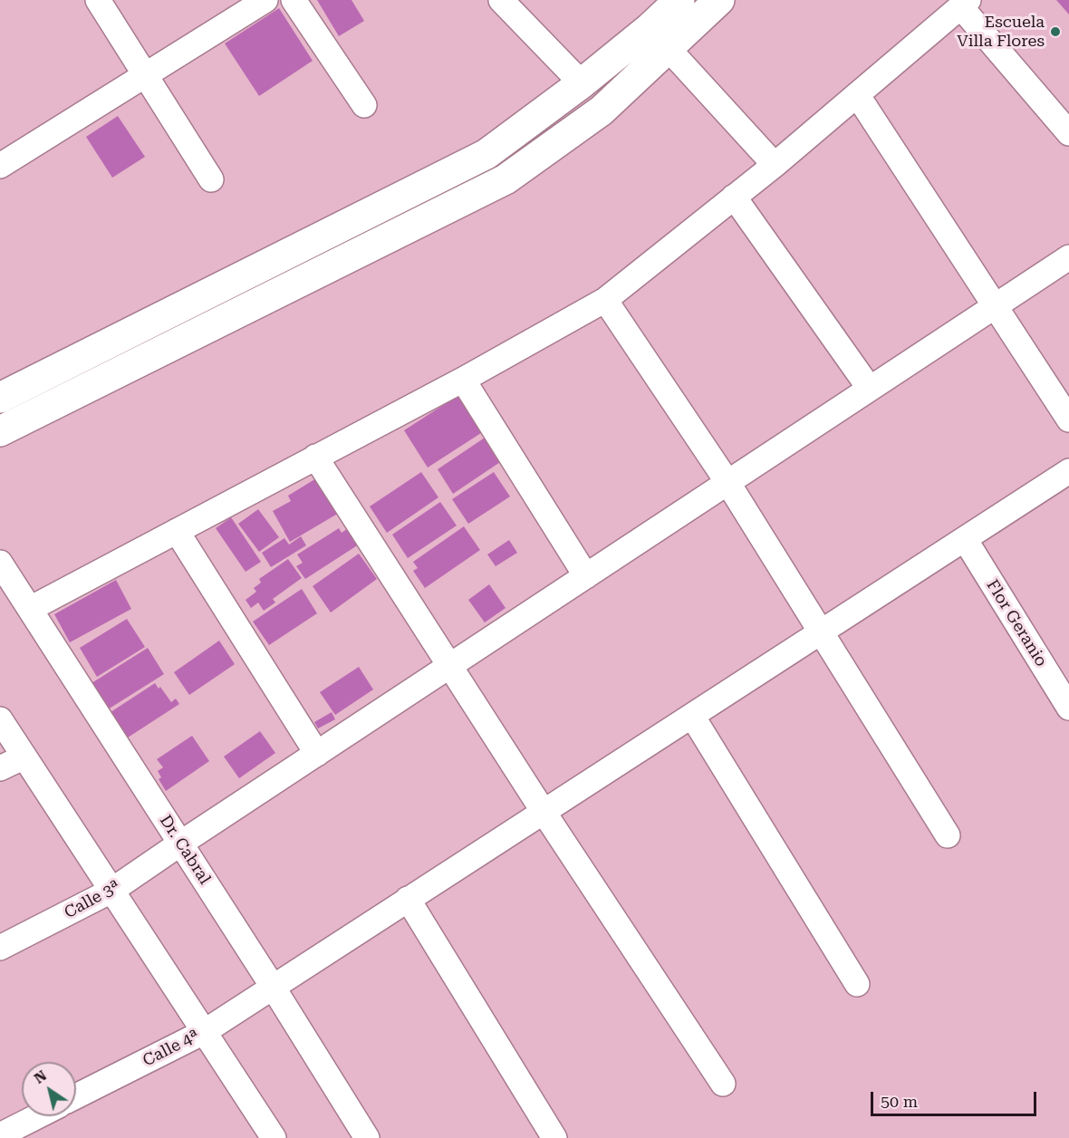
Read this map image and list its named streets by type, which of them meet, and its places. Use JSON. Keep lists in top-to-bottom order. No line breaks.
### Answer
{"streets":{"street":["Flor Geranio","Dr. Cabral","Calle 3ª","Calle 4ª"]},"crossings":[["Flor Geranio","Calle 4ª"],["Dr. Cabral","Calle 3ª"],["Dr. Cabral","Calle 4ª"]],"places":["Escuela Villa Flores"],"scale_bar":"50 m","north":"top left"}
